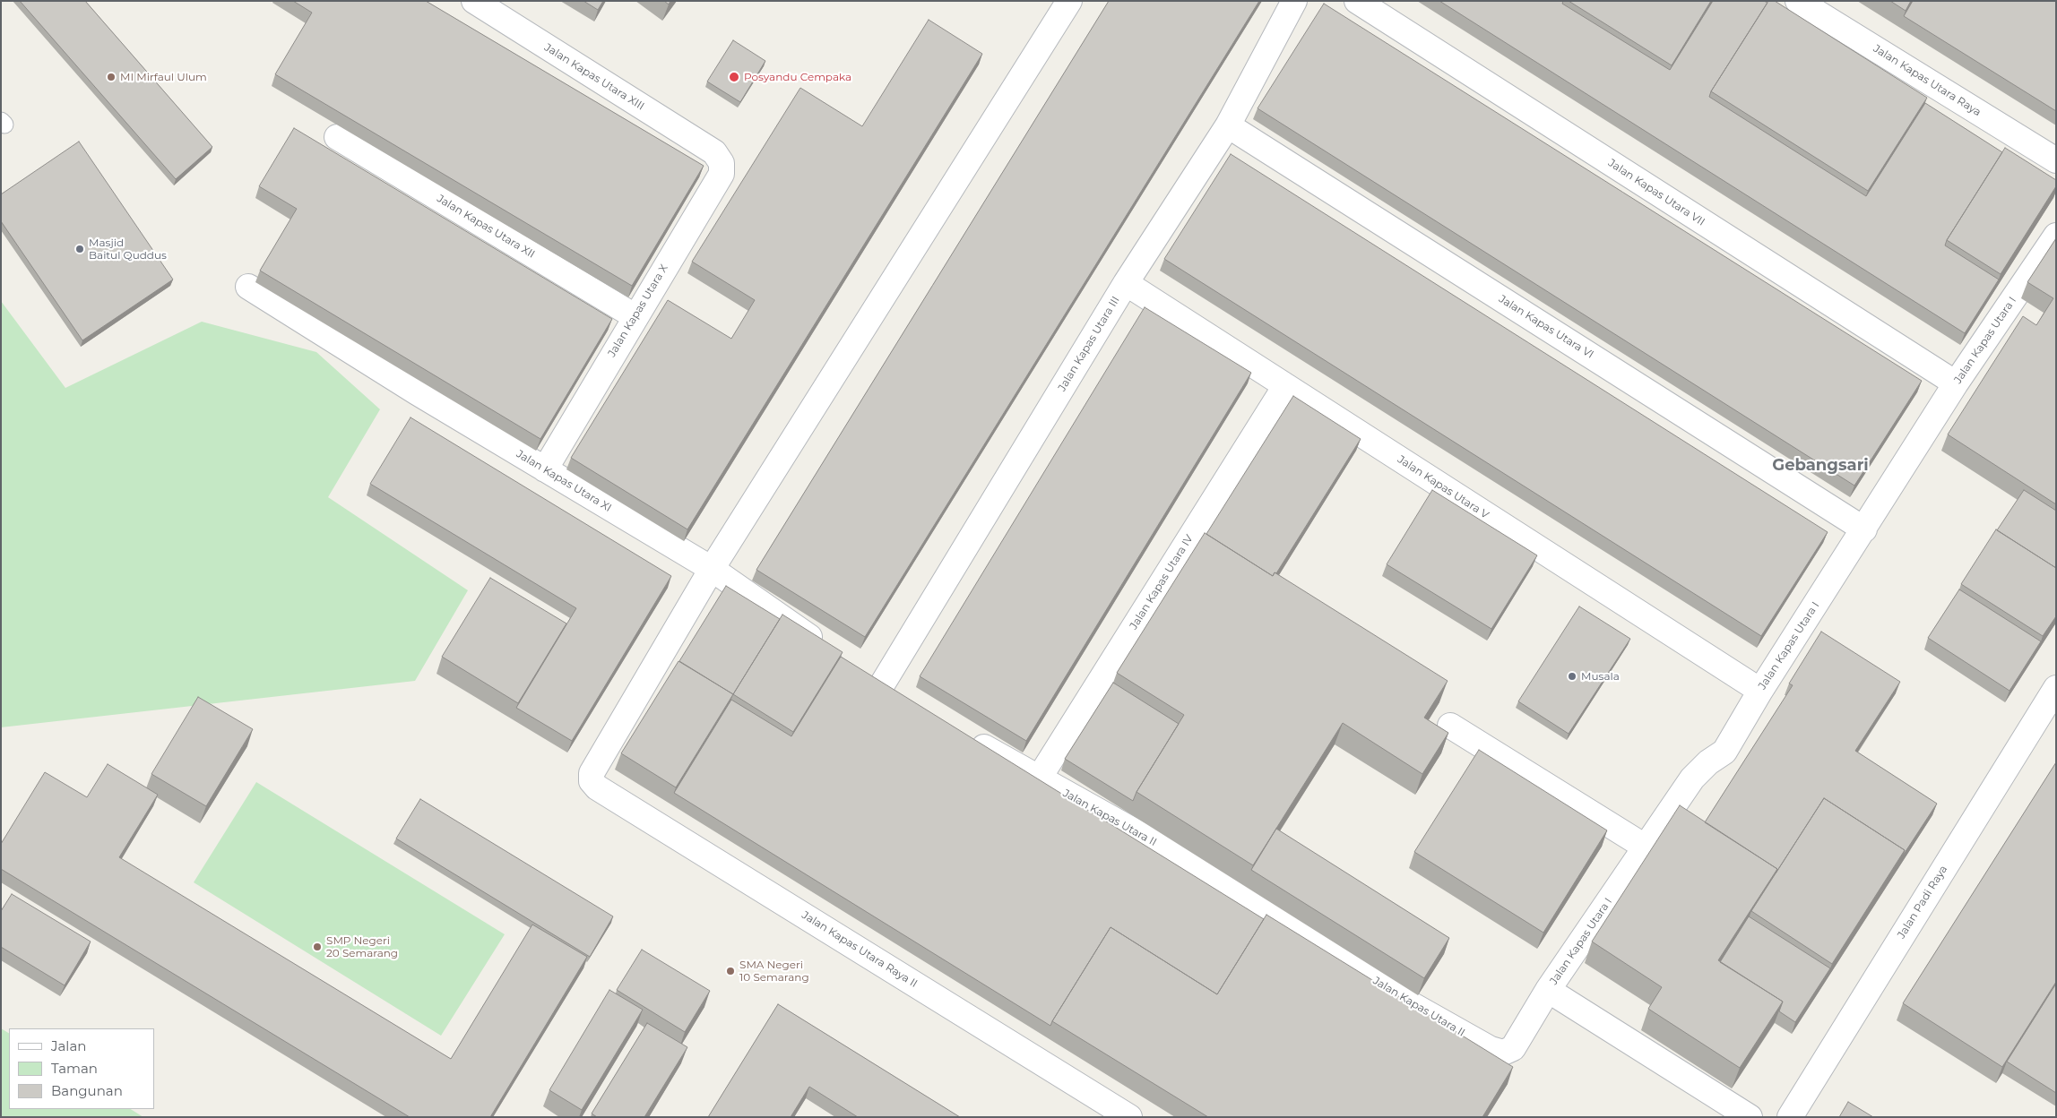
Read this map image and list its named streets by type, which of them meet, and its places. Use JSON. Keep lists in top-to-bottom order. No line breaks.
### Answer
{"streets":{"street":["Jalan Kapas Utara XIII","Jalan Kapas Utara Raya","Jalan Kapas Utara VII","Jalan Kapas Utara XII","Jalan Kapas Utara X","Jalan Kapas Utara VI","Jalan Kapas Utara I","Jalan Kapas Utara III","Jalan Kapas Utara XI","Jalan Kapas Utara V","Jalan Kapas Utara IV","Jalan Kapas Utara II","Jalan Padi Raya","Jalan Kapas Utara Raya II"]},"crossings":[["Jalan Kapas Utara XIII","Jalan Kapas Utara X"],["Jalan Kapas Utara VII","Jalan Kapas Utara I"],["Jalan Kapas Utara XII","Jalan Kapas Utara X"],["Jalan Kapas Utara X","Jalan Kapas Utara XI"],["Jalan Kapas Utara VI","Jalan Kapas Utara I"],["Jalan Kapas Utara VI","Jalan Kapas Utara III"],["Jalan Kapas Utara I","Jalan Kapas Utara V"],["Jalan Kapas Utara I","Jalan Kapas Utara II"],["Jalan Kapas Utara III","Jalan Kapas Utara V"],["Jalan Kapas Utara XI","Jalan Kapas Utara Raya II"],["Jalan Kapas Utara V","Jalan Kapas Utara IV"],["Jalan Kapas Utara IV","Jalan Kapas Utara II"]],"districts":["Gebangsari"],"places":["MI Mirfaul Ulum","Posyandu Cempaka","Masjid Baitul Quddus","Musala","SMP Negeri 20 Semarang","SMA Negeri 10 Semarang"],"legend":["Jalan","Taman","Bangunan"]}
